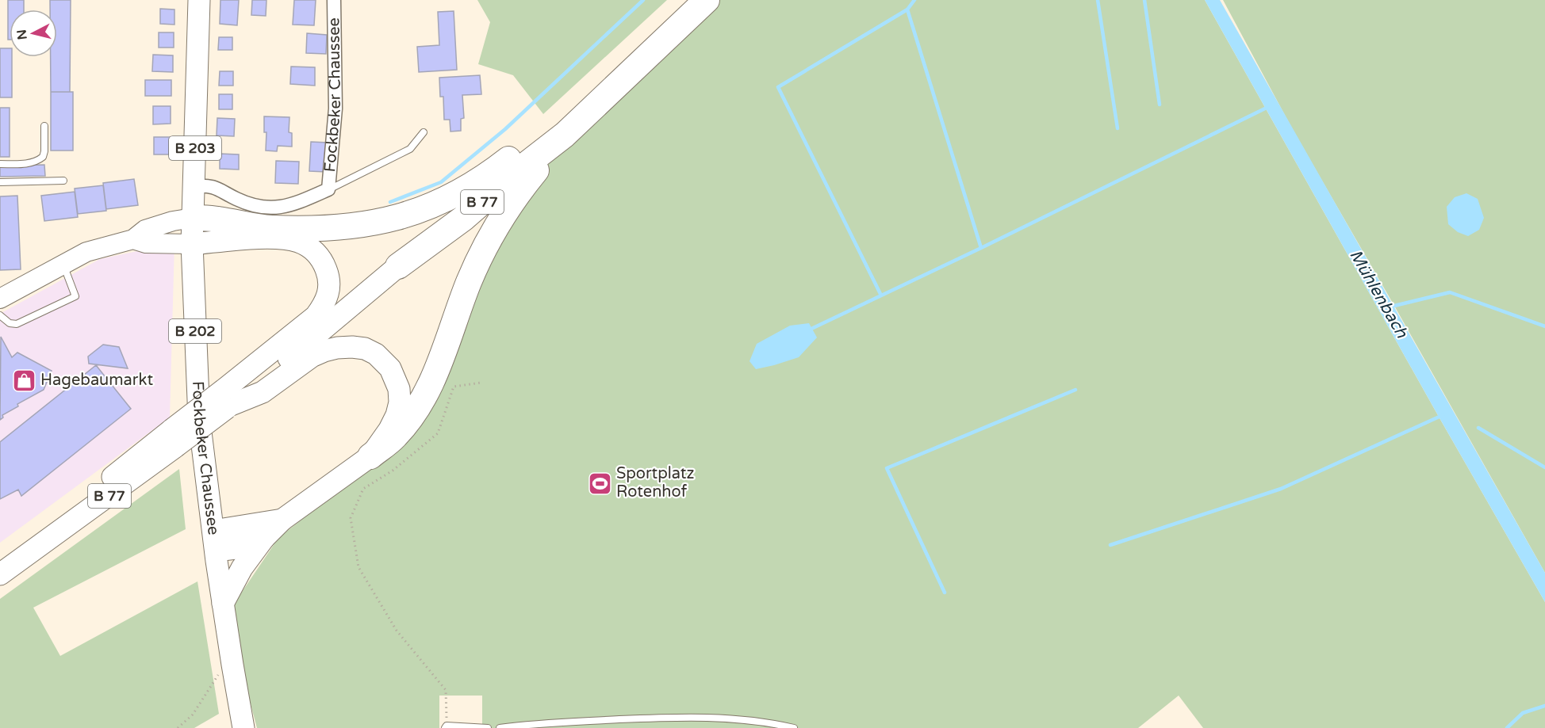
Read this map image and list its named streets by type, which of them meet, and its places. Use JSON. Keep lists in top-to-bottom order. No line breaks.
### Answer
{"streets":{"highway":["B 77"],"main road":["Fockbeker Chaussee","B 203","B 202"]},"water":["Mühlenbach"],"places":{"shop":["Hagebaumarkt"],"sports":["Sportplatz Rotenhof"]},"north":"left"}
